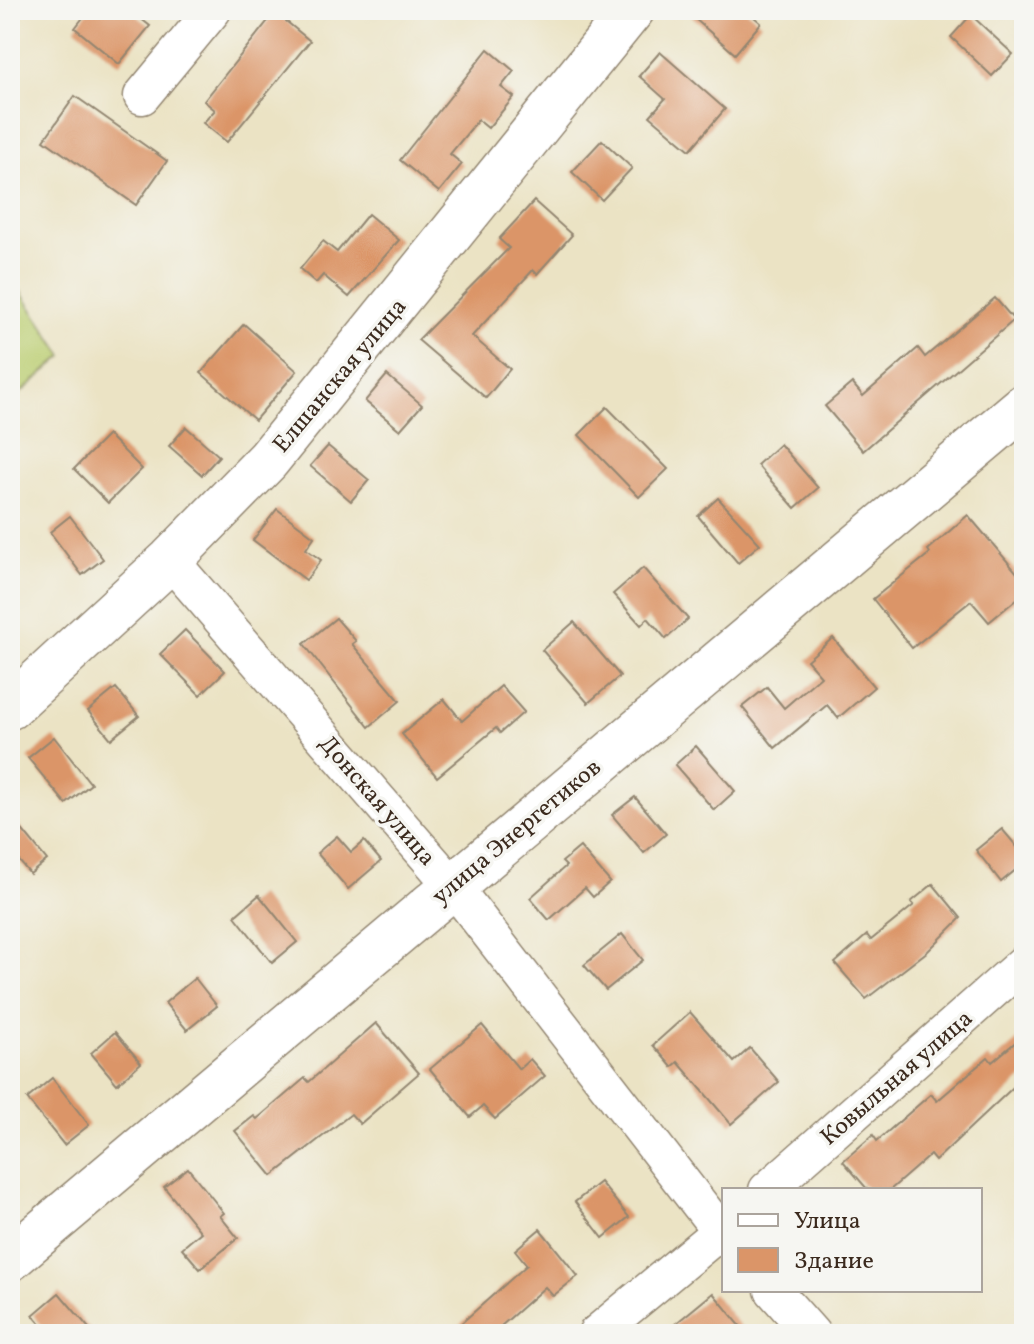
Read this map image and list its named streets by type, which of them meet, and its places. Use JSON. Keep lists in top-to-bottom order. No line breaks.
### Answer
{"streets":{"main road":["Елшанская улица","улица Энергетиков"],"street":["Донская улица","Ковыльная улица"]},"crossings":[["Елшанская улица","Донская улица"],["Донская улица","улица Энергетиков"]],"legend":["Улица","Здание"]}
